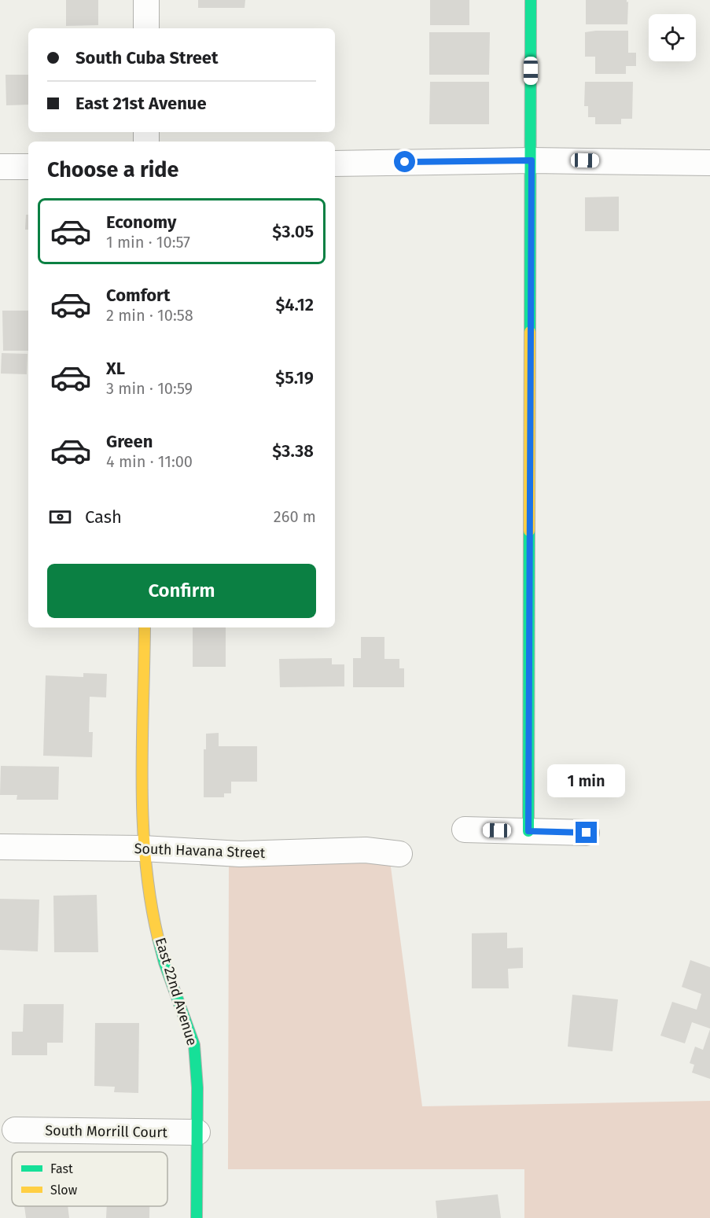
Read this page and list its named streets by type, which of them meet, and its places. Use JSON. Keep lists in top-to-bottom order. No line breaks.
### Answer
{"streets":{"street":["South Havana Street","East 22nd Avenue","South Morrill Court"]},"crossings":[["South Havana Street","East 22nd Avenue"],["East 22nd Avenue","South Morrill Court"]],"legend":["Fast","Slow"],"page":{"banner":["South Cuba Street","East 21st Avenue"],"heading":"Choose a ride","list":[{"name":"Economy","note":"1 min · 10:57","value":"$3.05"},{"name":"Comfort","note":"2 min · 10:58","value":"$4.12"},{"name":"XL","note":"3 min · 10:59","value":"$5.19"},{"name":"Green","note":"4 min · 11:00","value":"$3.38"}],"pay":["Cash","260 m"],"buttons":"Confirm","bubble":"1 min"}}
